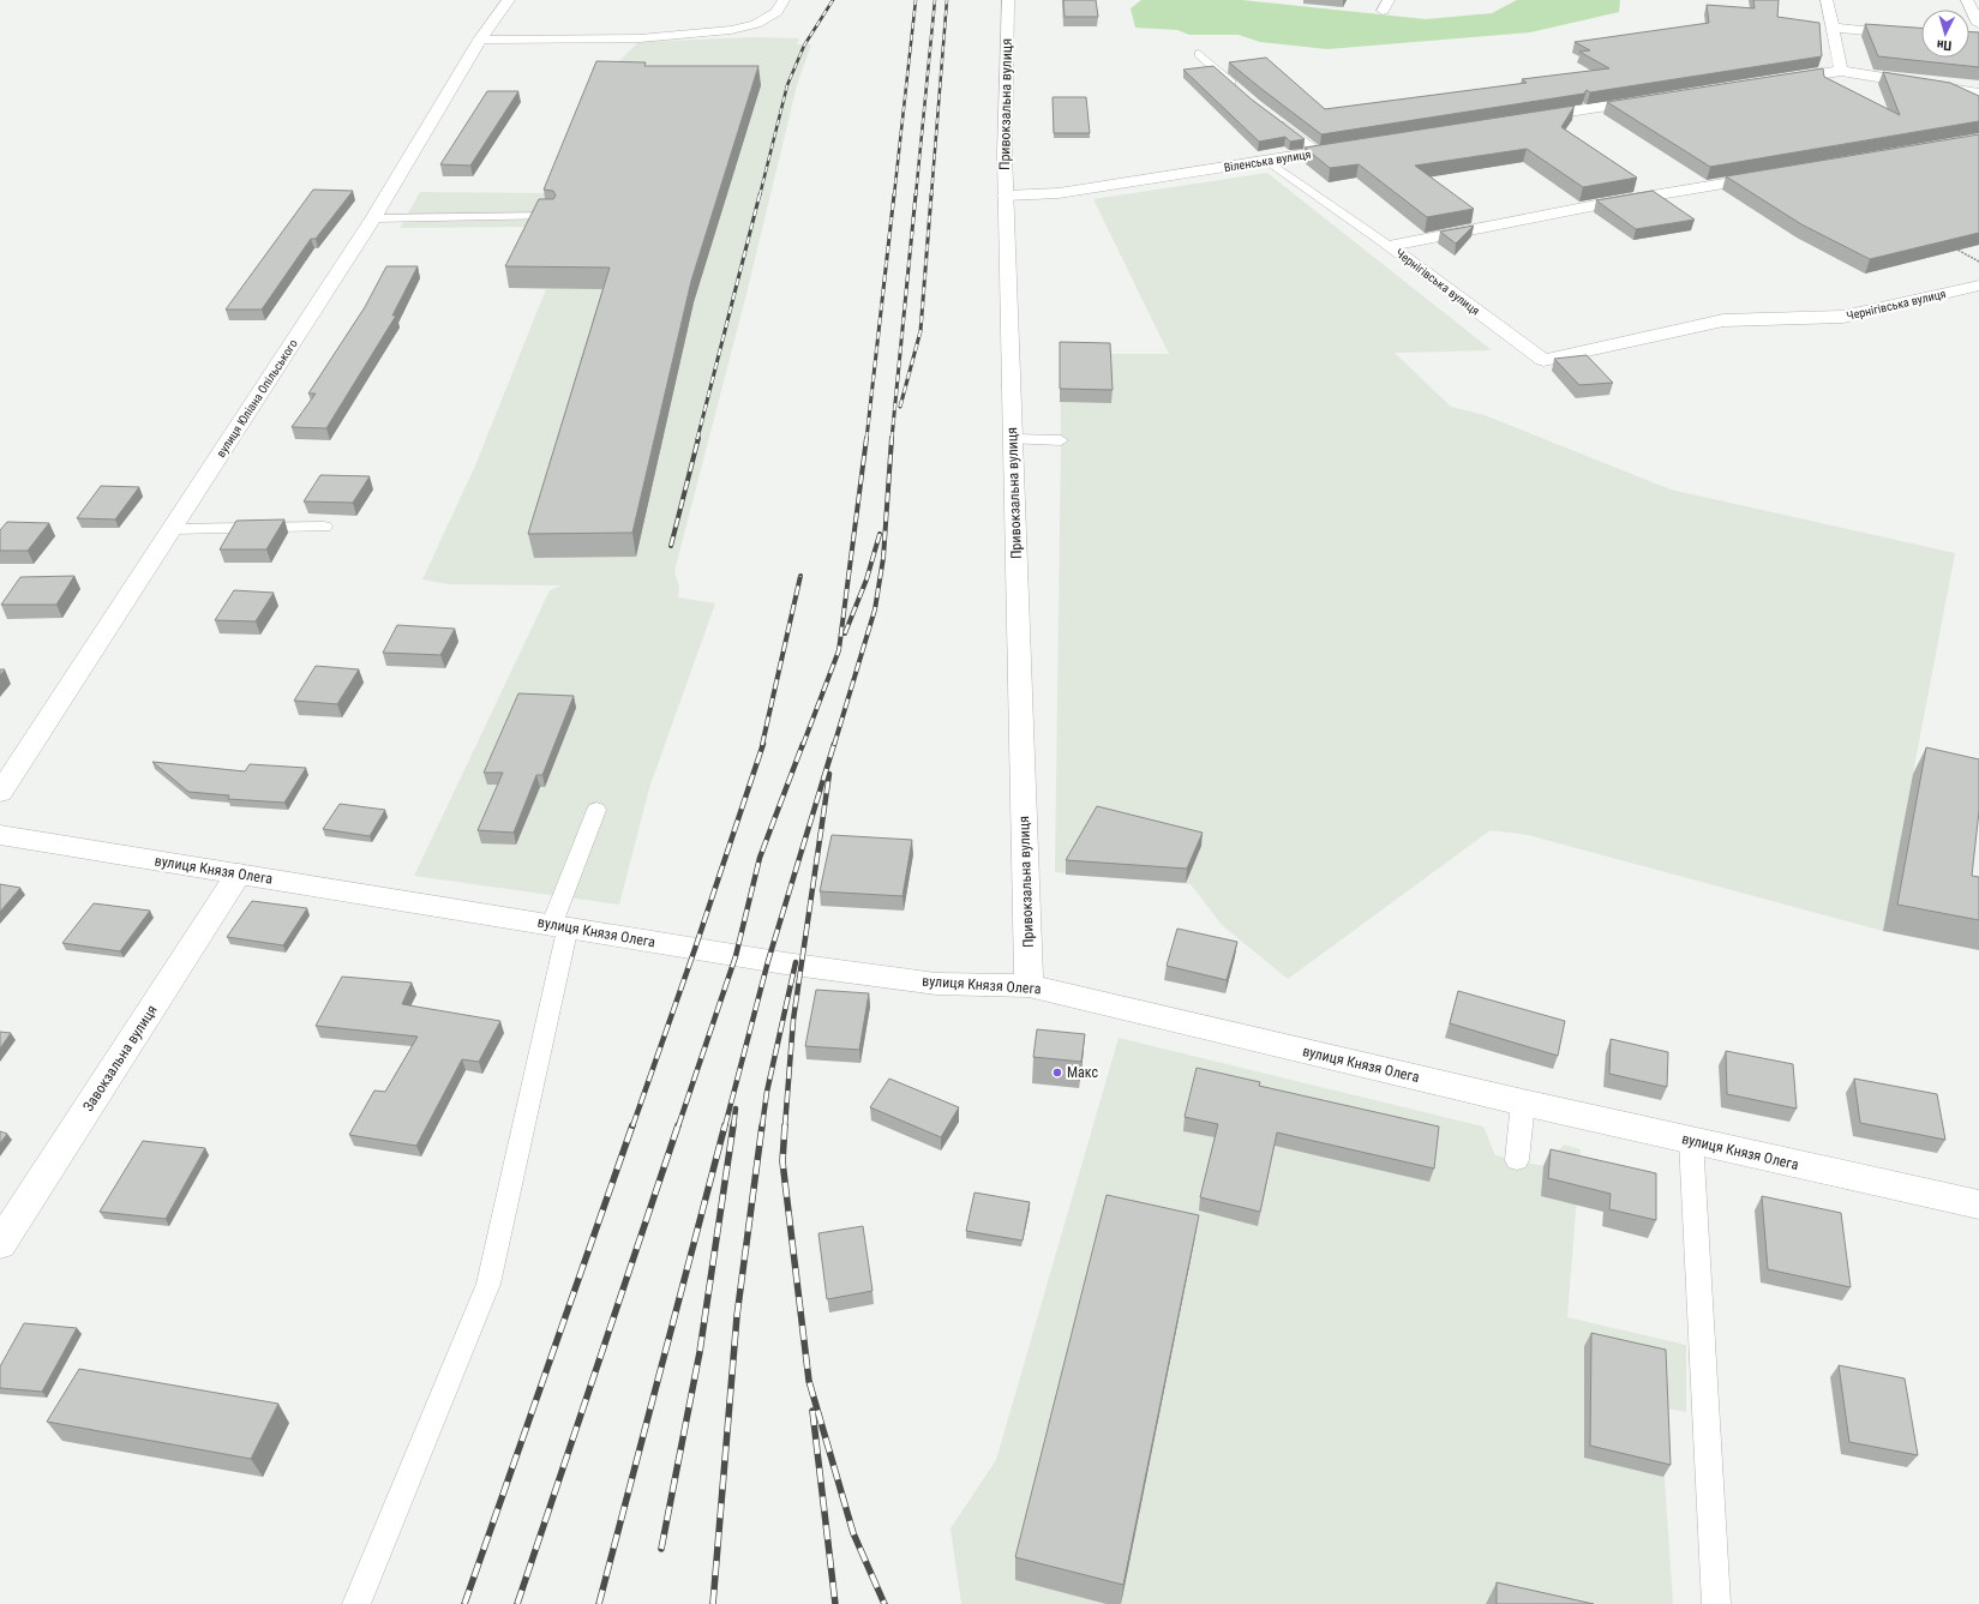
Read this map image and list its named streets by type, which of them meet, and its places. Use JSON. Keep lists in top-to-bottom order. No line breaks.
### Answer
{"streets":{"street":["Привокзальна вулиця","Віленська вулиця","Чернігівська вулиця","вулиця Юліана Опільського","вулиця Князя Олега","Завокзальна вулиця"]},"crossings":[["Привокзальна вулиця","Віленська вулиця"],["Привокзальна вулиця","вулиця Князя Олега"],["вулиця Князя Олега","Завокзальна вулиця"]],"places":["Макс"],"north":"bottom"}
